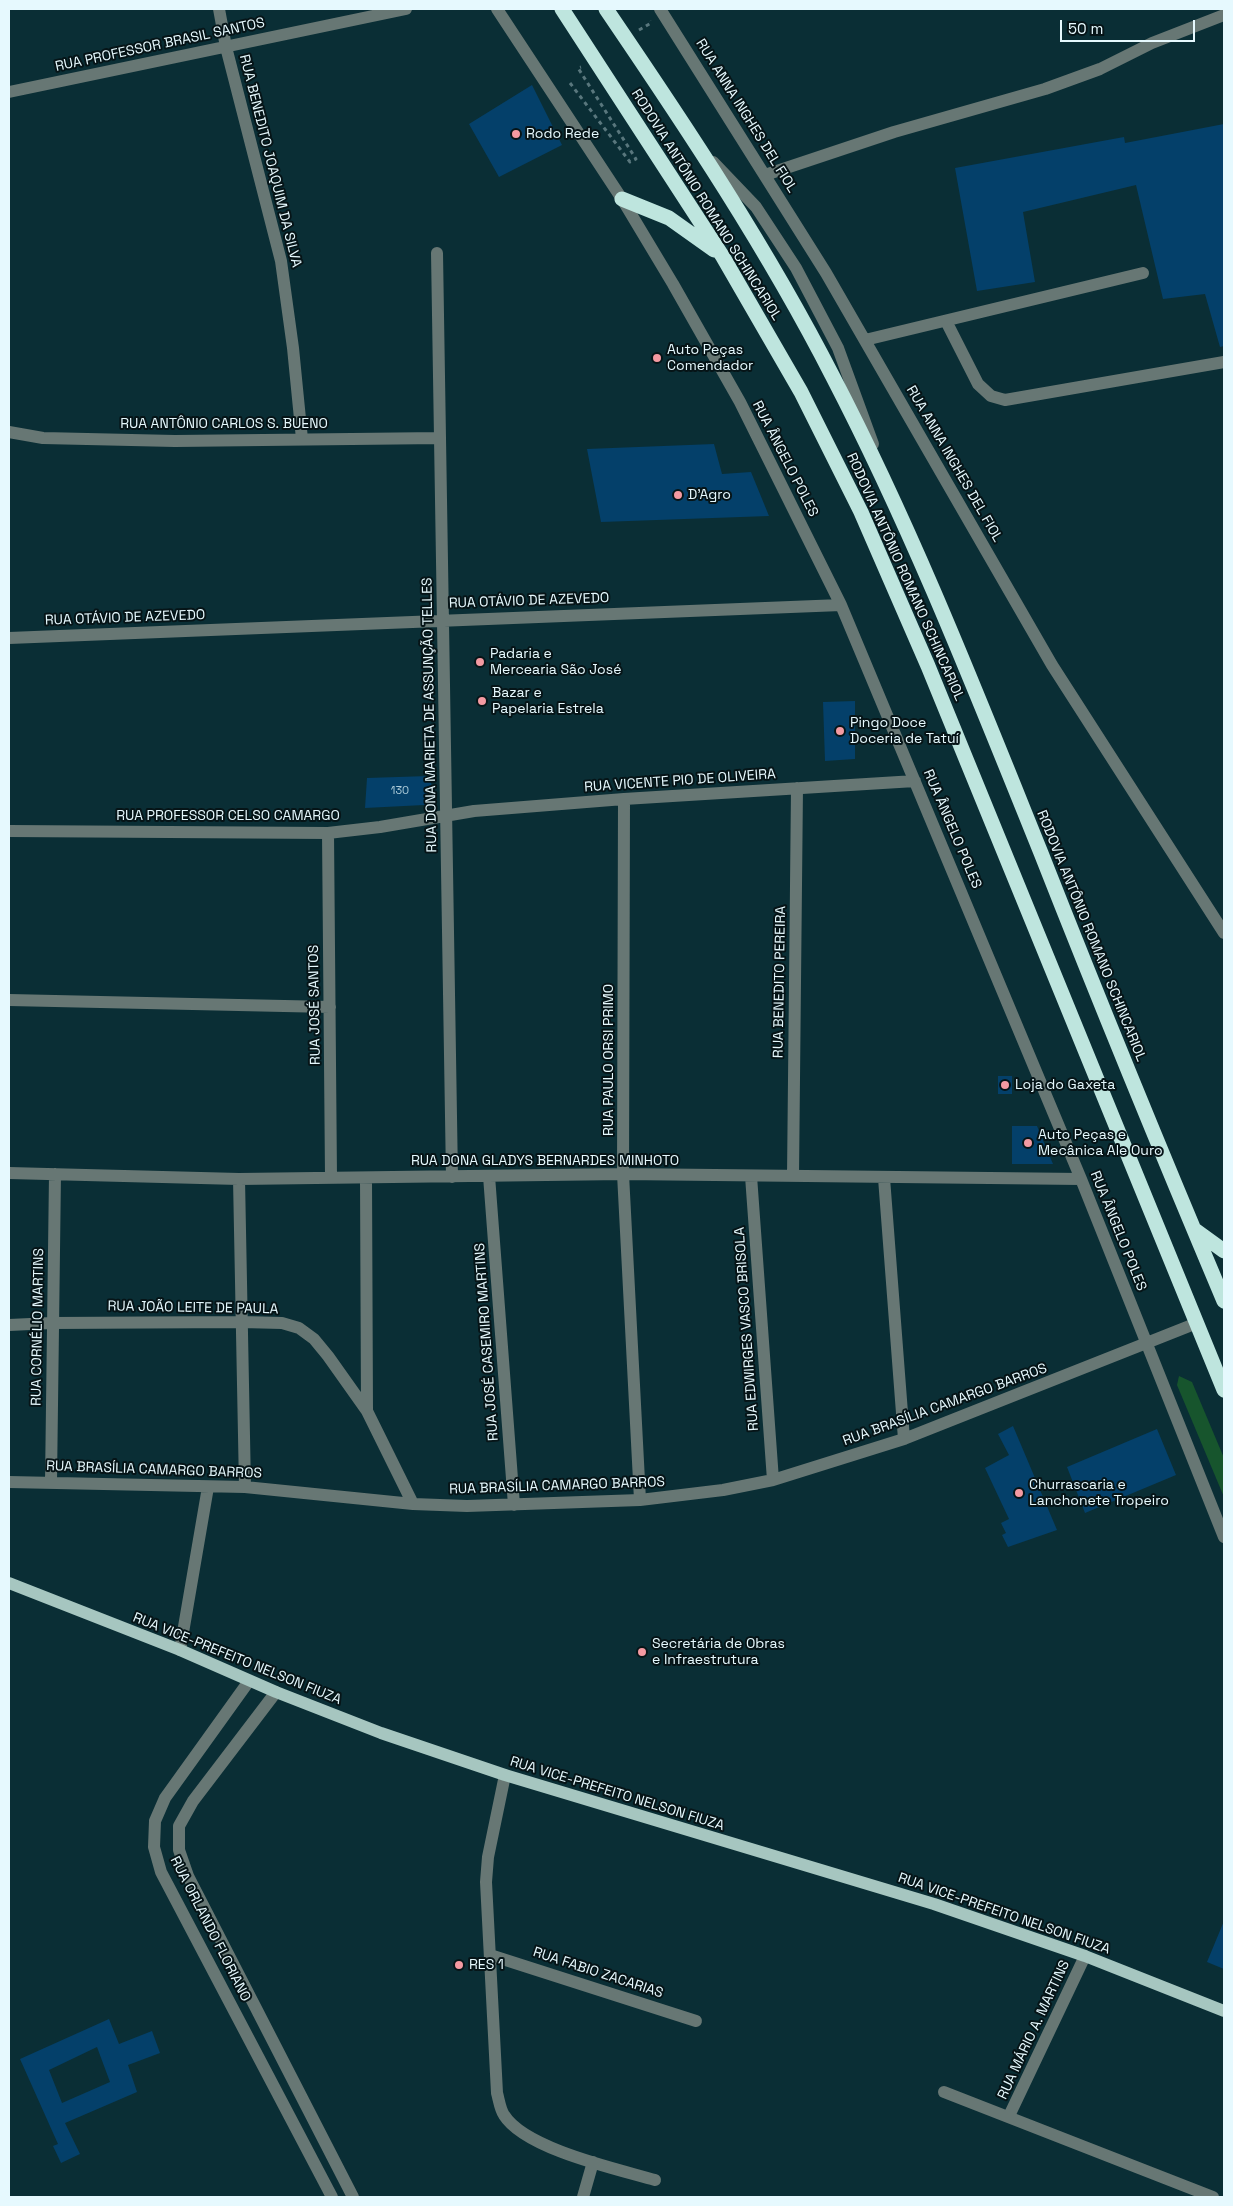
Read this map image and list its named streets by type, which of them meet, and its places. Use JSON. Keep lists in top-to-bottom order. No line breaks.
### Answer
{"streets":{"highway":["RODOVIA ANTÔNIO ROMANO SCHINCARIOL"],"main road":["RUA VICE-PREFEITO NELSON FIUZA"],"street":["RUA PROFESSOR BRASIL SANTOS","RUA ANNA INGHES DEL FIOL","RUA BENEDITO JOAQUIM DA SILVA","RUA ANTÔNIO CARLOS S. BUENO","RUA ÂNGELO POLES","RUA OTÁVIO DE AZEVEDO","RUA DONA MARIETA DE ASSUNÇÃO TELLES","RUA VICENTE PIO DE OLIVEIRA","RUA PROFESSOR CELSO CAMARGO","RUA BENEDITO PEREIRA","RUA JOSÉ SANTOS","RUA PAULO ORSI PRIMO","RUA DONA GLADYS BERNARDES MINHOTO","RUA JOÃO LEITE DE PAULA","RUA CORNÉLIO MARTINS","RUA EDWIRGES VASCO BRISOLA","RUA JOSÉ CASEMIRO MARTINS","RUA BRASÍLIA CAMARGO BARROS","RUA ORLANDO FLORIANO","RUA FABIO ZACARIAS","RUA MÁRIO A. MARTINS"]},"crossings":[["RUA PROFESSOR BRASIL SANTOS","RUA BENEDITO JOAQUIM DA SILVA"],["RUA BENEDITO JOAQUIM DA SILVA","RUA ANTÔNIO CARLOS S. BUENO"],["RODOVIA ANTÔNIO ROMANO SCHINCARIOL","RUA BRASÍLIA CAMARGO BARROS"],["RUA ANTÔNIO CARLOS S. BUENO","RUA DONA MARIETA DE ASSUNÇÃO TELLES"],["RUA ÂNGELO POLES","RUA OTÁVIO DE AZEVEDO"],["RUA ÂNGELO POLES","RUA VICENTE PIO DE OLIVEIRA"],["RUA ÂNGELO POLES","RUA DONA GLADYS BERNARDES MINHOTO"],["RUA ÂNGELO POLES","RUA BRASÍLIA CAMARGO BARROS"],["RUA OTÁVIO DE AZEVEDO","RUA DONA MARIETA DE ASSUNÇÃO TELLES"],["RUA DONA MARIETA DE ASSUNÇÃO TELLES","RUA VICENTE PIO DE OLIVEIRA"],["RUA DONA MARIETA DE ASSUNÇÃO TELLES","RUA PROFESSOR CELSO CAMARGO"],["RUA DONA MARIETA DE ASSUNÇÃO TELLES","RUA DONA GLADYS BERNARDES MINHOTO"],["RUA VICENTE PIO DE OLIVEIRA","RUA PROFESSOR CELSO CAMARGO"],["RUA VICENTE PIO DE OLIVEIRA","RUA BENEDITO PEREIRA"],["RUA VICENTE PIO DE OLIVEIRA","RUA PAULO ORSI PRIMO"],["RUA PROFESSOR CELSO CAMARGO","RUA JOSÉ SANTOS"],["RUA BENEDITO PEREIRA","RUA DONA GLADYS BERNARDES MINHOTO"],["RUA JOSÉ SANTOS","RUA DONA GLADYS BERNARDES MINHOTO"],["RUA PAULO ORSI PRIMO","RUA DONA GLADYS BERNARDES MINHOTO"],["RUA PAULO ORSI PRIMO","RUA BRASÍLIA CAMARGO BARROS"],["RUA DONA GLADYS BERNARDES MINHOTO","RUA JOÃO LEITE DE PAULA"],["RUA DONA GLADYS BERNARDES MINHOTO","RUA CORNÉLIO MARTINS"],["RUA DONA GLADYS BERNARDES MINHOTO","RUA EDWIRGES VASCO BRISOLA"],["RUA DONA GLADYS BERNARDES MINHOTO","RUA JOSÉ CASEMIRO MARTINS"],["RUA JOÃO LEITE DE PAULA","RUA CORNÉLIO MARTINS"],["RUA JOÃO LEITE DE PAULA","RUA BRASÍLIA CAMARGO BARROS"],["RUA CORNÉLIO MARTINS","RUA BRASÍLIA CAMARGO BARROS"],["RUA EDWIRGES VASCO BRISOLA","RUA BRASÍLIA CAMARGO BARROS"],["RUA JOSÉ CASEMIRO MARTINS","RUA BRASÍLIA CAMARGO BARROS"],["RUA VICE-PREFEITO NELSON FIUZA","RUA ORLANDO FLORIANO"],["RUA VICE-PREFEITO NELSON FIUZA","RUA MÁRIO A. MARTINS"]],"places":["Rodo Rede","Auto Peças Comendador","D'Agro","Padaria e Mercearia São José","Bazar e Papelaria Estrela","Pingo Doce Doceria de Tatuí","Loja do Gaxeta","Auto Peças e Mecânica Ale Ouro","Churrascaria e Lanchonete Tropeiro","Secretária de Obras e Infraestrutura","RES 1"],"house_numbers":["130"],"scale_bar":"50 m"}
